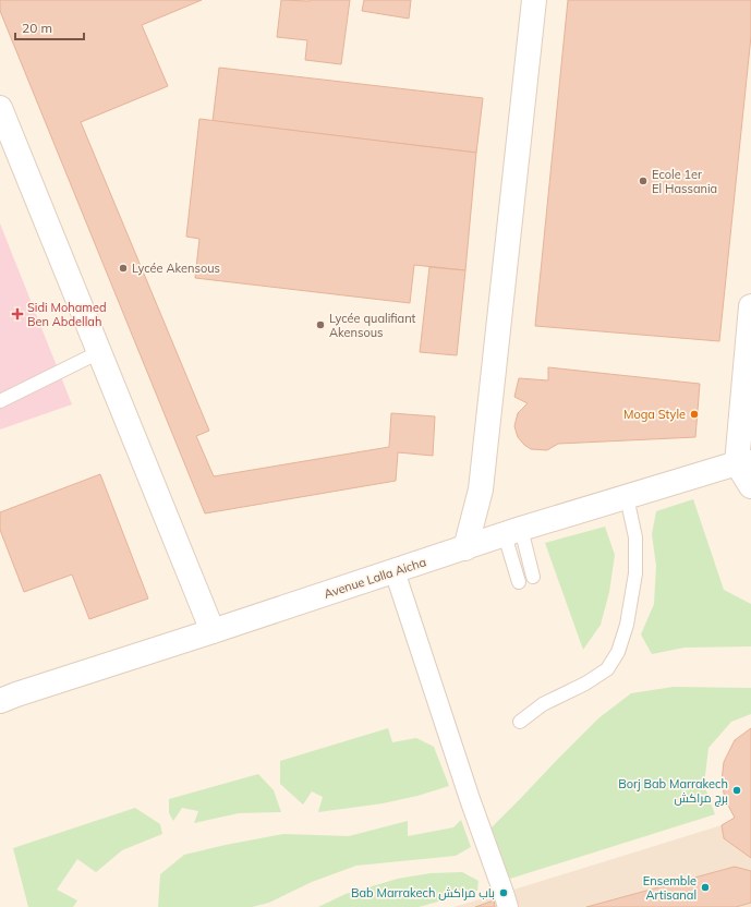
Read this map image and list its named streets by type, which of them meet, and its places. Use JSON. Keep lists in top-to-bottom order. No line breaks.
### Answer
{"streets":{"street":["Avenue Lalla Aicha"]},"places":{"other":["Ecole 1er El Hassania","Lycée Akensous","Lycée qualifiant Akensous","Moga Style","Borj Bab Marrakech برج مراكش","Ensemble Artisanal","Bab Marrakech باب مراكش"],"health":["Sidi Mohamed Ben Abdellah"]},"scale_bar":"20 m"}
